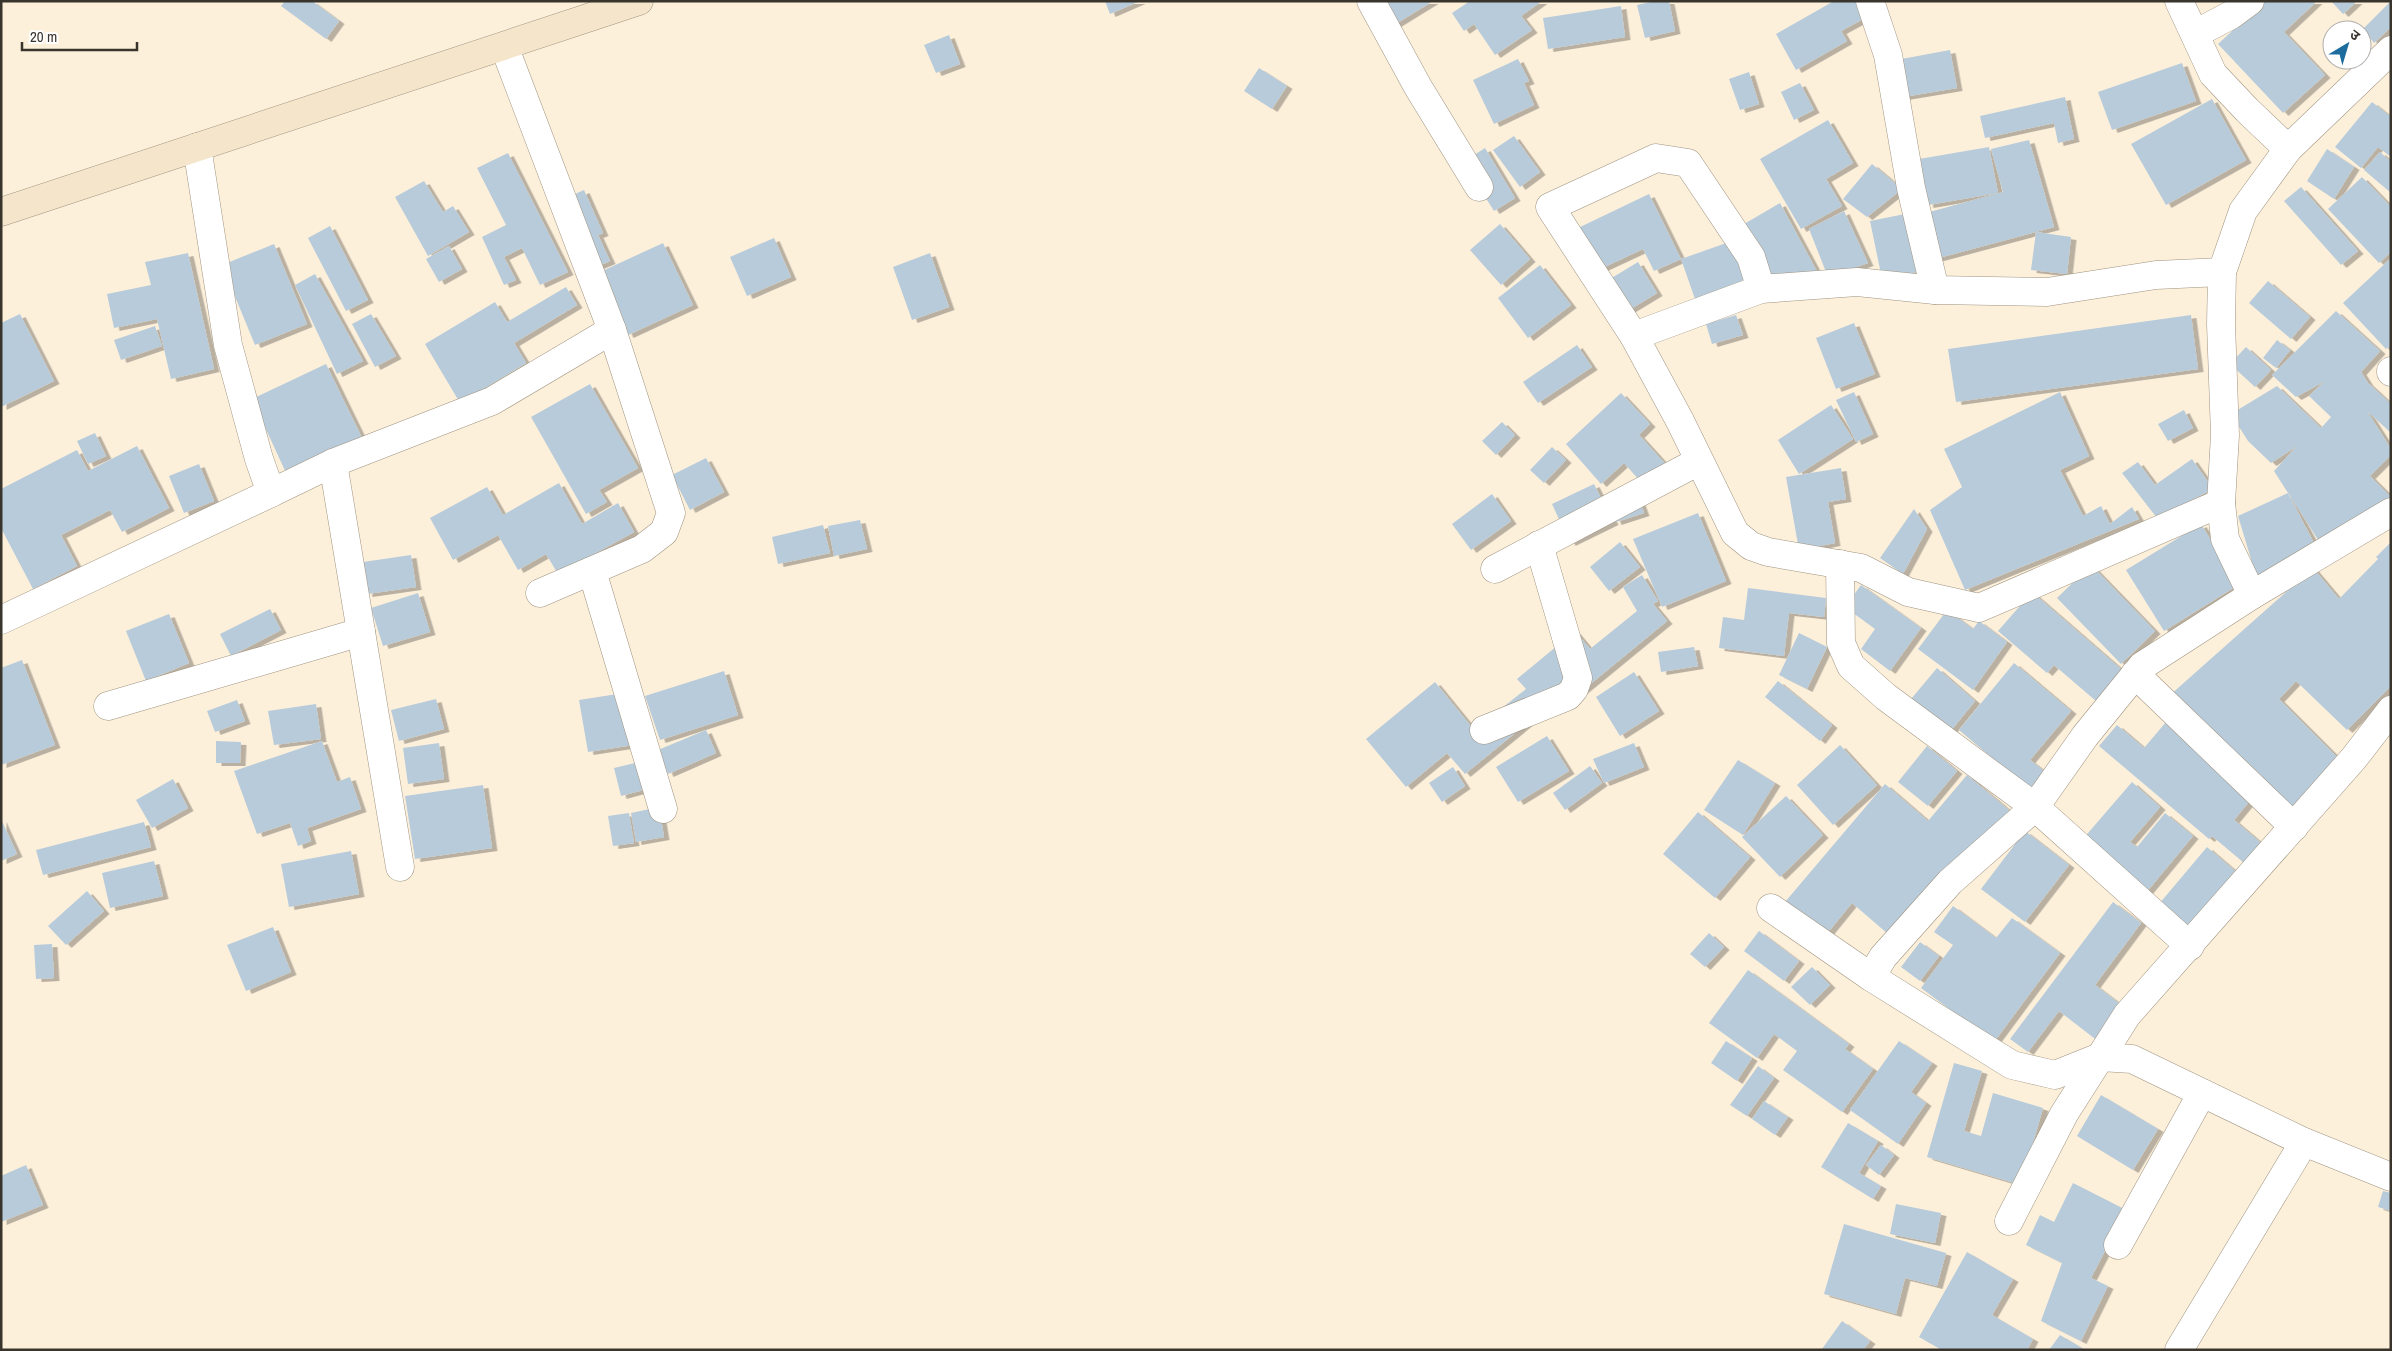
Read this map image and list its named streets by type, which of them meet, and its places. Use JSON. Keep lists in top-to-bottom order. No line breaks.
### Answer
{"scale_bar":"20 m","north":"top right"}
